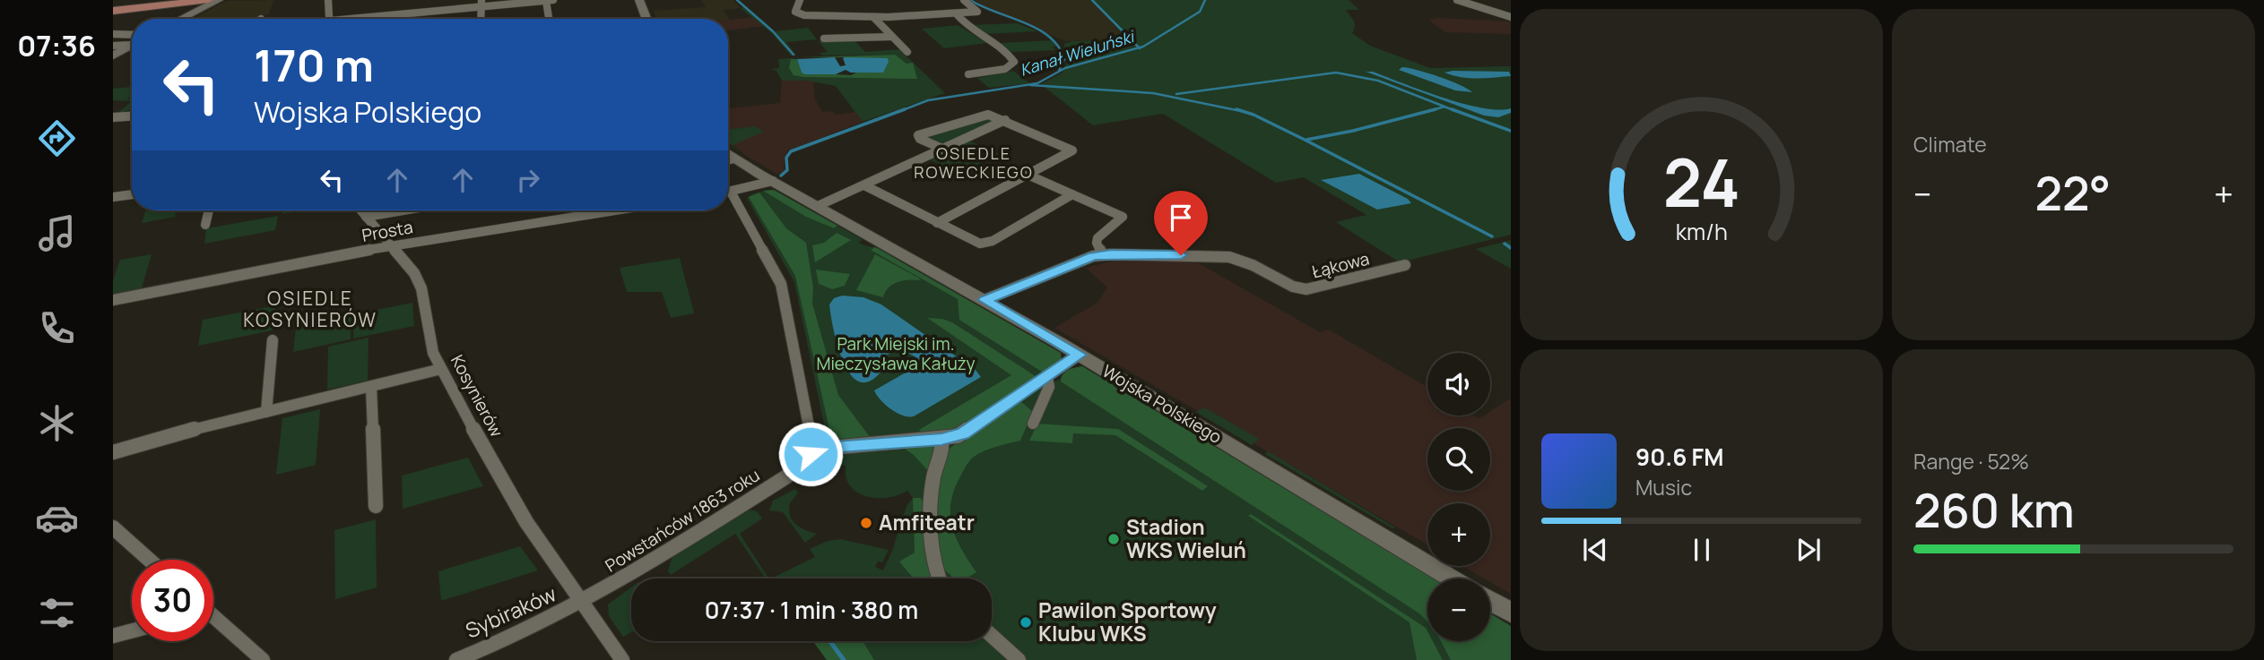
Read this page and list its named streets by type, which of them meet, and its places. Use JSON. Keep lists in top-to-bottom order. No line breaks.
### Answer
{"streets":{"street":["Prosta","Łąkowa","Kosynierów","Wojska Polskiego","Powstańców 1863 roku","Sybiraków"]},"crossings":[["Prosta","Kosynierów"],["Łąkowa","Wojska Polskiego"],["Kosynierów","Powstańców 1863 roku"],["Kosynierów","Sybiraków"],["Powstańców 1863 roku","Sybiraków"]],"districts":["OSIEDLE ROWECKIEGO","OSIEDLE KOSYNIERÓW"],"water":["Kanał Wieluński"],"parks":["Park Miejski im. Mieczysława Kałuży"],"places":["Amfiteatr","Stadion WKS Wieluń","Pawilon Sportowy Klubu WKS"],"page":{"tabs":"07:36","tile":["Climate",["Range · 52%","260 km"]],"turn":["170 m","Wojska Polskiego"],"heat":["−","22°","+"],"map_buttons":["+","−"],"song":["90.6 FM","Music"],"limit":"30","trip":"07:37 · 1 min · 380 m","gauge":["24","km/h"]}}
